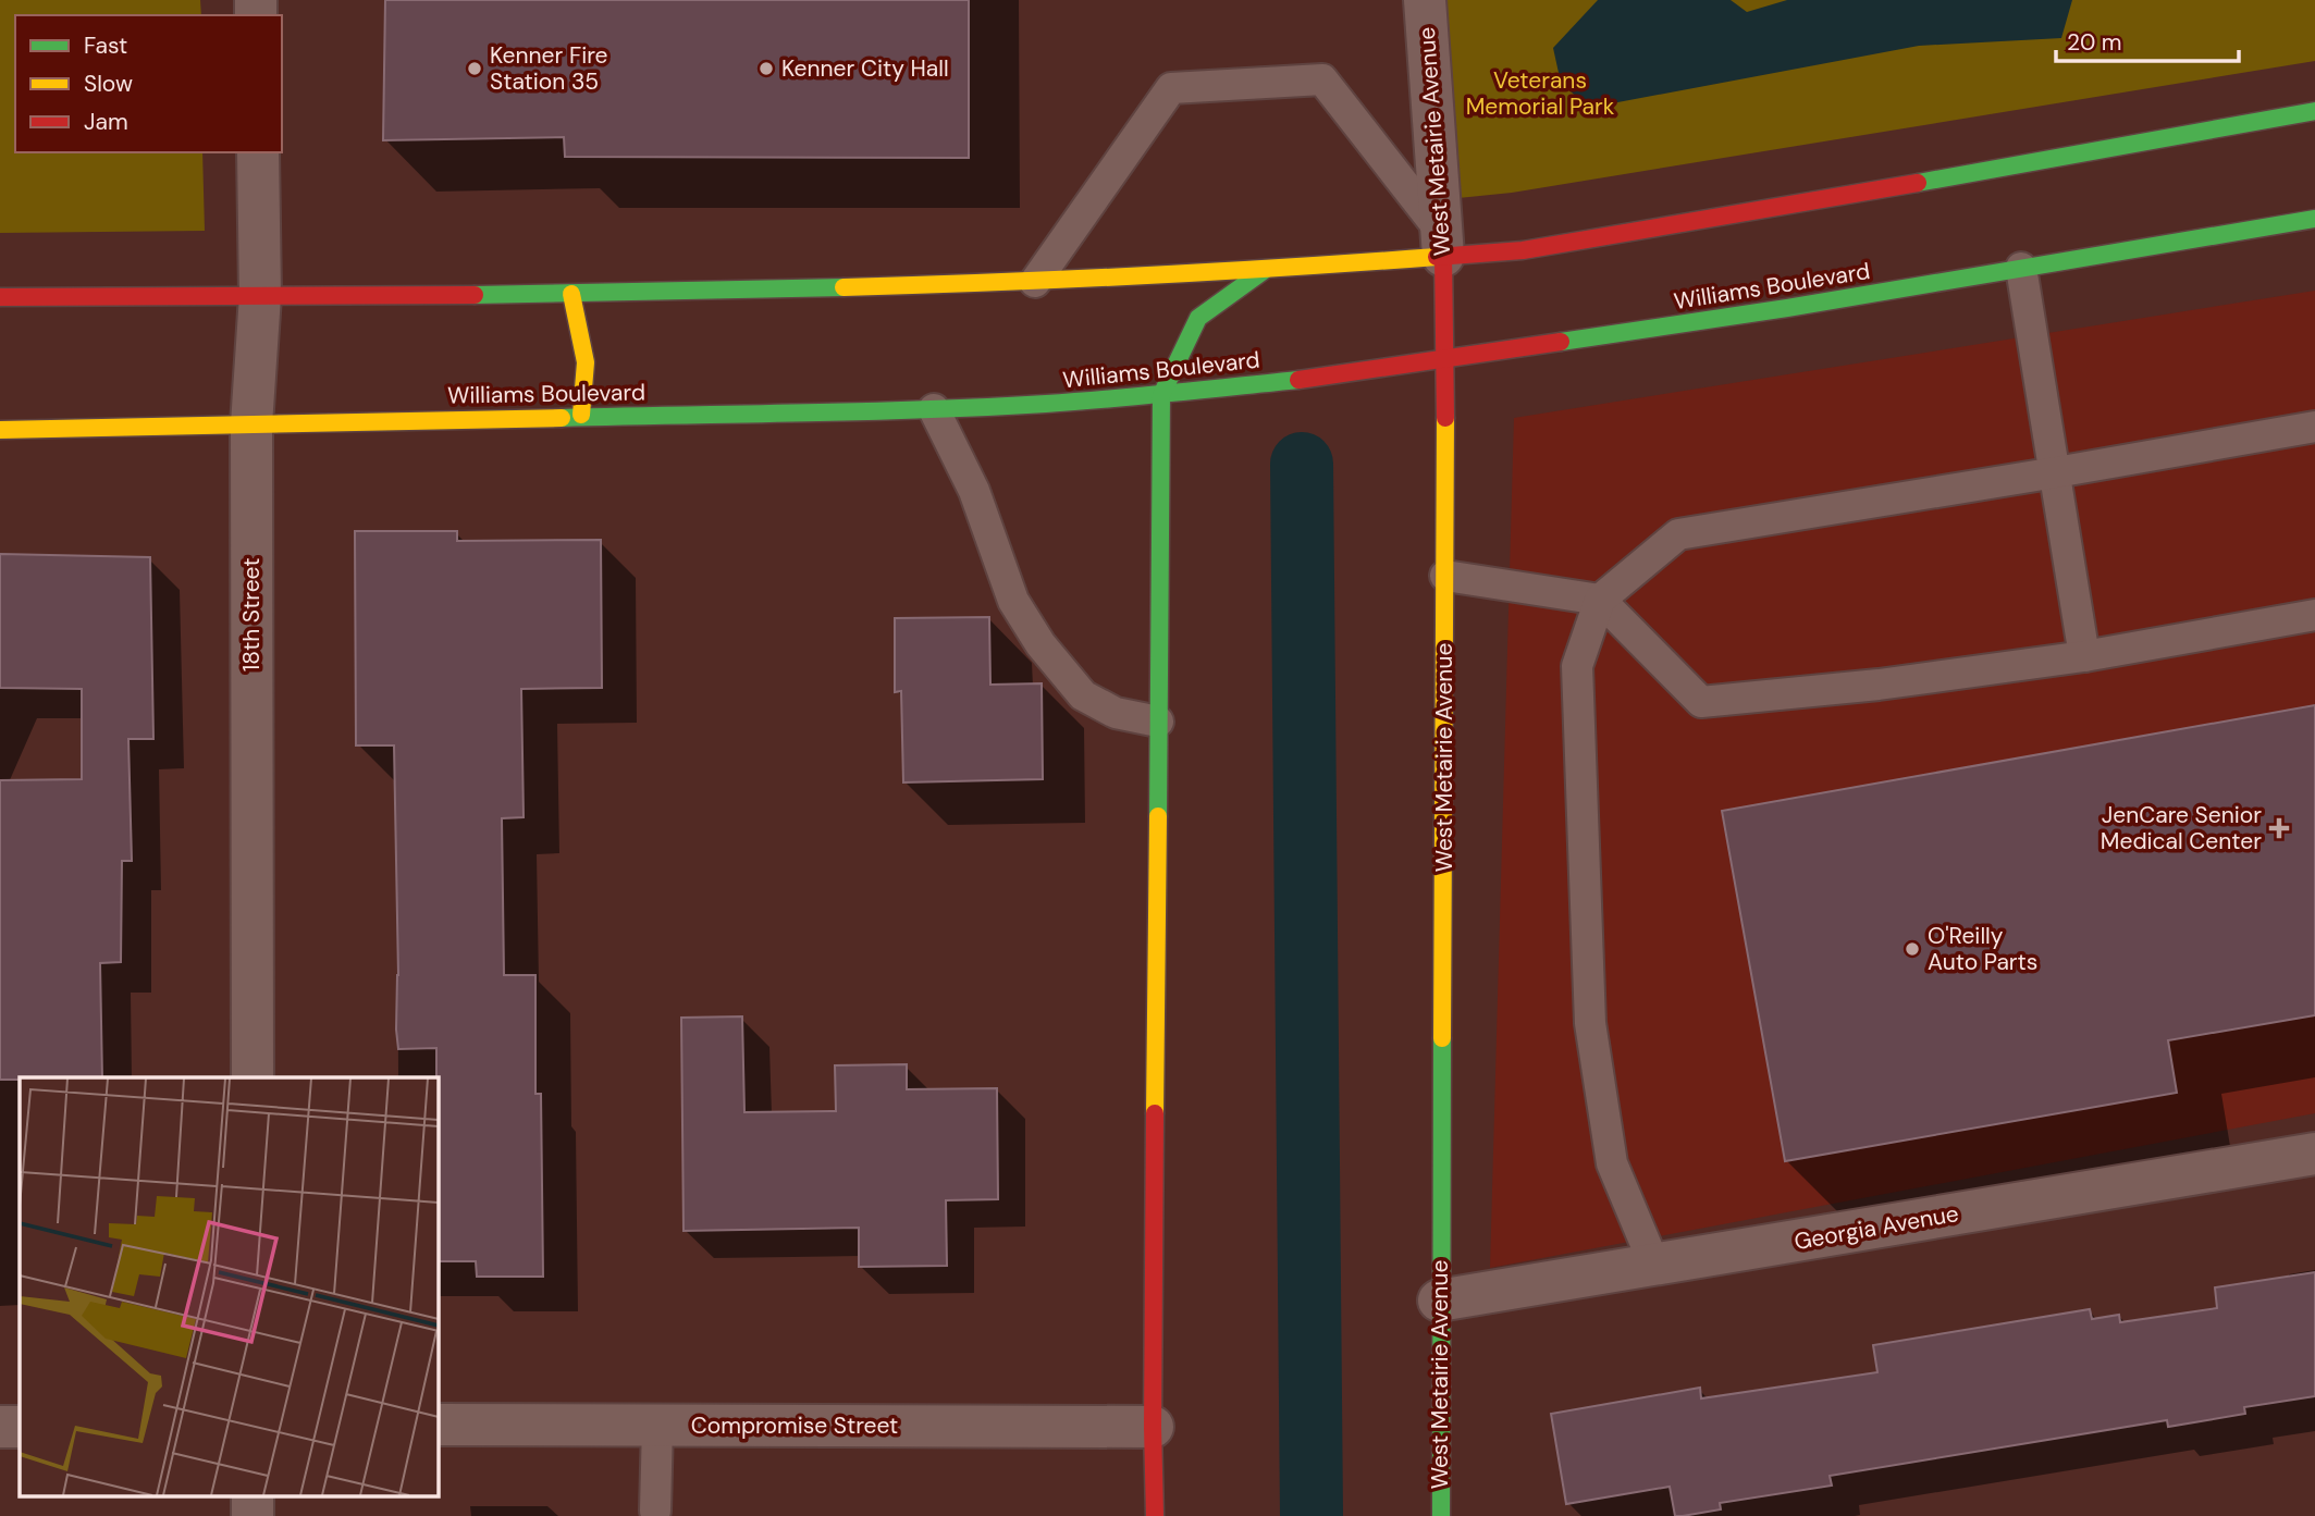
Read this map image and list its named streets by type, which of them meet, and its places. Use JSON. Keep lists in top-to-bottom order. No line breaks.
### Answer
{"streets":{"main road":["West Metairie Avenue","Williams Boulevard"],"street":["18th Street","Georgia Avenue","Compromise Street"]},"crossings":[["West Metairie Avenue","Williams Boulevard"],["West Metairie Avenue","Georgia Avenue"],["Williams Boulevard","18th Street"]],"parks":["Veterans Memorial Park"],"places":{"other":["Kenner Fire Station 35","Kenner City Hall","O'Reilly Auto Parts"],"health":["JenCare Senior Medical Center"]},"legend":["Fast","Slow","Jam"],"scale_bar":"20 m"}
